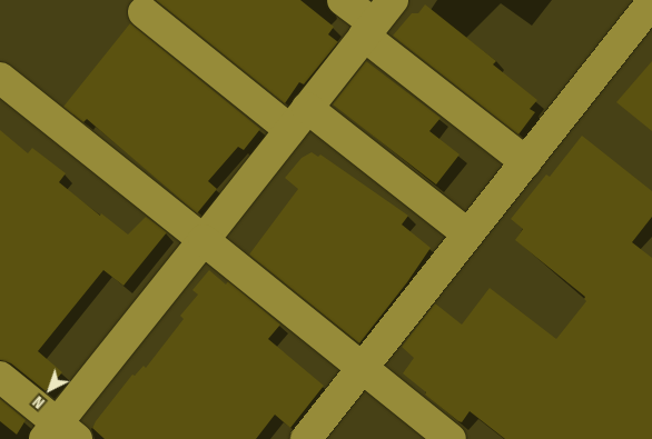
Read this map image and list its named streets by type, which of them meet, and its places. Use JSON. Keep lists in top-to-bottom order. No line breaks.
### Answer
{"north":"bottom left"}
